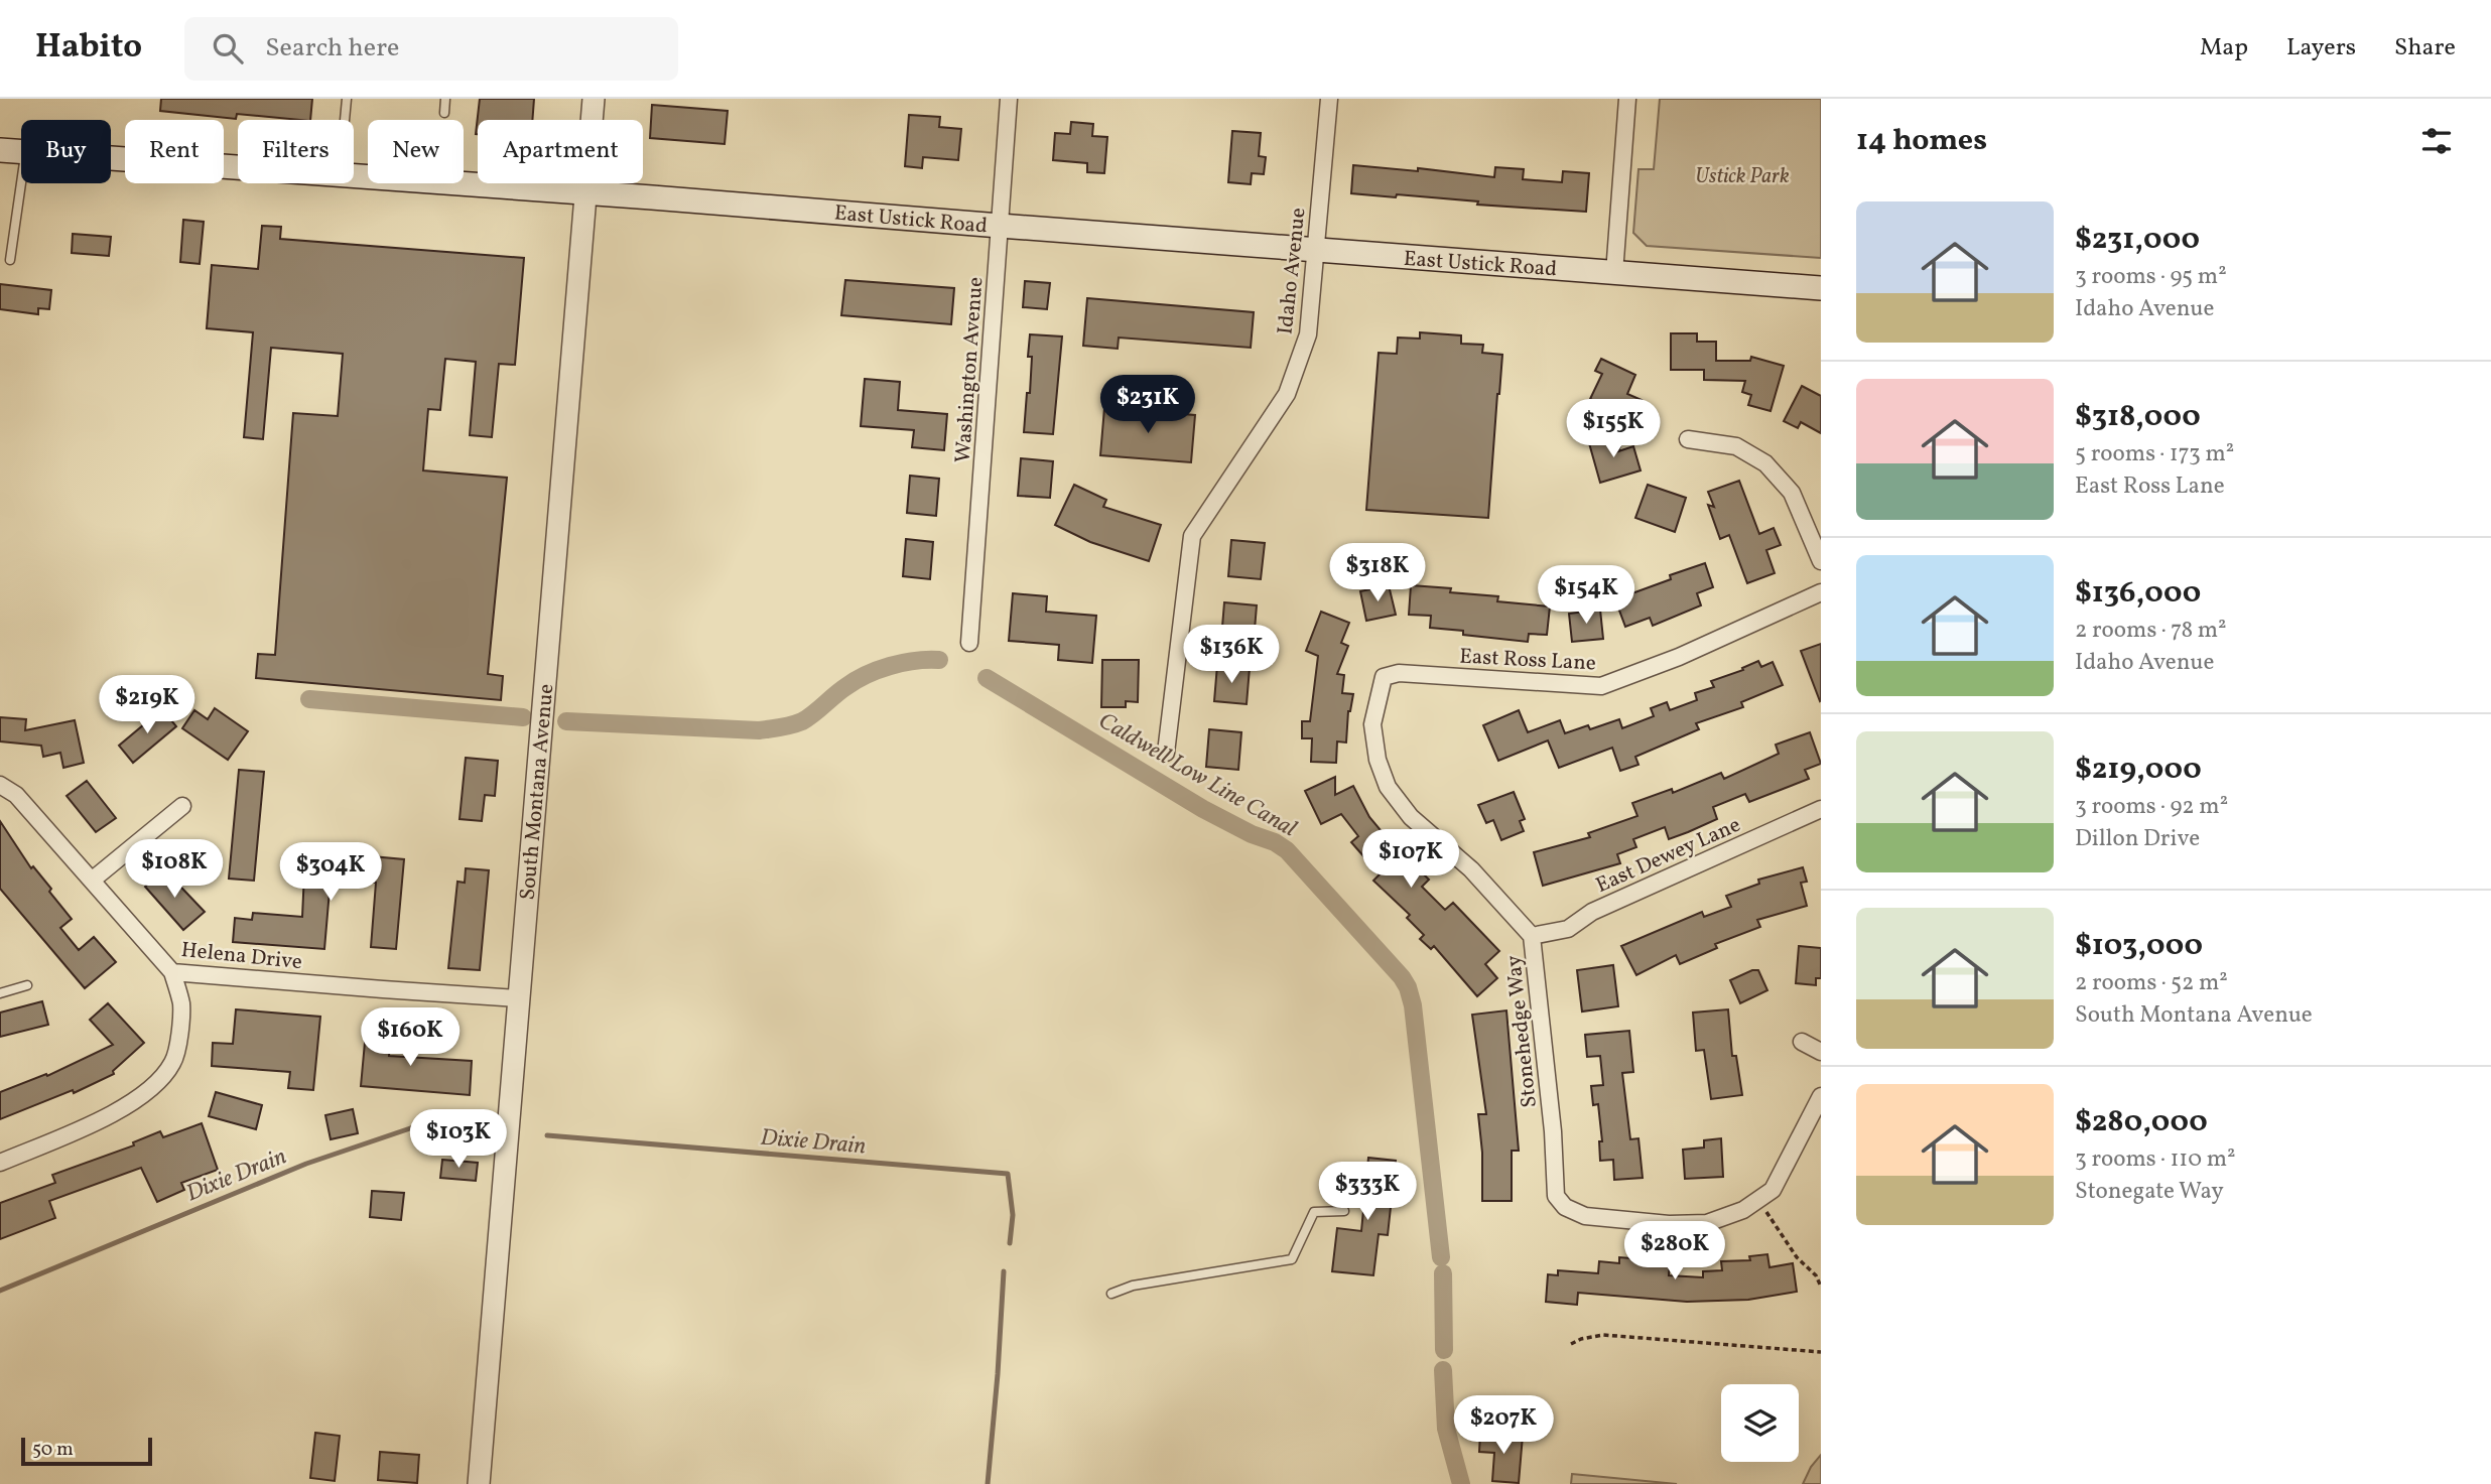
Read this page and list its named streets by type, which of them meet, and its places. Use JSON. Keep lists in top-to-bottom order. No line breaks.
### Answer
{"streets":{"main road":["East Ustick Road"],"street":["Idaho Avenue","Washington Avenue","East Ross Lane","South Montana Avenue","East Dewey Lane","Helena Drive","Stonehedge Way"]},"crossings":[["East Ustick Road","Idaho Avenue"],["East Ustick Road","Washington Avenue"],["East Ustick Road","South Montana Avenue"],["East Ross Lane","Stonehedge Way"],["South Montana Avenue","Helena Drive"],["East Dewey Lane","Stonehedge Way"]],"water":["Caldwell Low Line Canal","Dixie Drain"],"parks":["Ustick Park"],"scale_bar":"50 m","page":{"header":"Habito","search":"Search here","nav":["Map","Layers","Share"],"heading":"14 homes","chip":["Buy","Rent","Filters","New","Apartment"],"list":[{"name":"$231,000","note":"3 rooms · 95 m² · Idaho Avenue"},{"name":"$318,000","note":"5 rooms · 173 m² · East Ross Lane"},{"name":"$136,000","note":"2 rooms · 78 m² · Idaho Avenue"},{"name":"$219,000","note":"3 rooms · 92 m² · Dillon Drive"},{"name":"$103,000","note":"2 rooms · 52 m² · South Montana Avenue"},{"name":"$280,000","note":"3 rooms · 110 m² · Stonegate Way"}],"price":["$231K","$155K","$318K","$154K","$136K","$219K","$107K","$108K","$304K","$160K","$103K","$333K","$280K","$207K"],"scale":"50 m"}}
